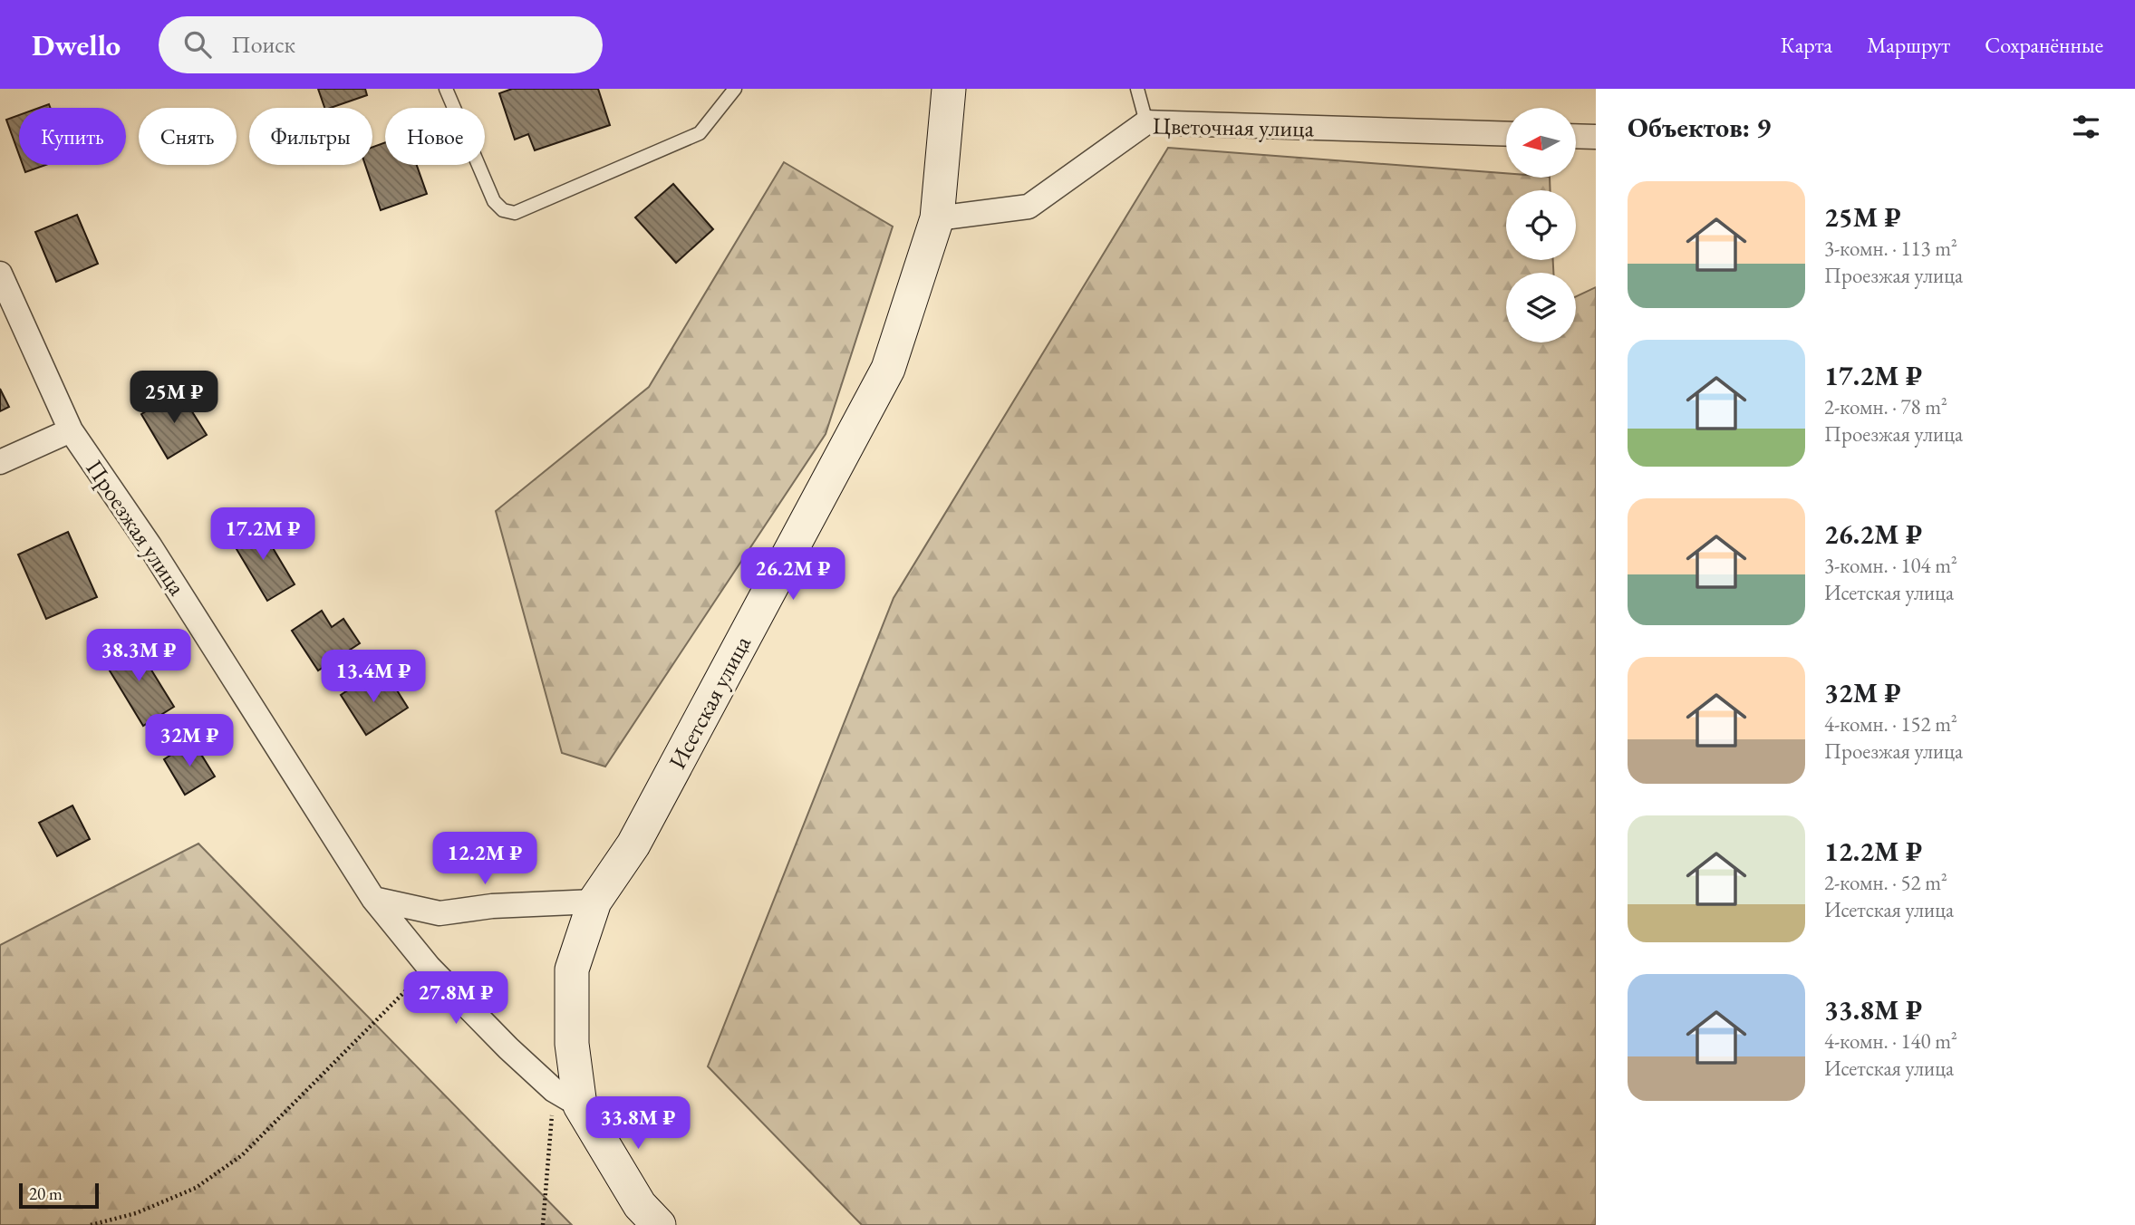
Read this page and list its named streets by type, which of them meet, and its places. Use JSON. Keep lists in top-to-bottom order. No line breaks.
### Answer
{"streets":{"main road":["Исетская улица"],"street":["Цветочная улица","Проезжая улица"]},"crossings":[["Цветочная улица","Исетская улица"],["Проезжая улица","Исетская улица"]],"scale_bar":"20 m","north":"left","page":{"header":"Dwello","search":"Поиск","nav":["Карта","Маршрут","Сохранённые"],"heading":"Объектов: 9","chip":["Купить","Снять","Фильтры","Новое"],"list":[{"name":"25M ₽","note":"3-комн. · 113 m² · Проезжая улица"},{"name":"17.2M ₽","note":"2-комн. · 78 m² · Проезжая улица"},{"name":"26.2M ₽","note":"3-комн. · 104 m² · Исетская улица"},{"name":"32M ₽","note":"4-комн. · 152 m² · Проезжая улица"},{"name":"12.2M ₽","note":"2-комн. · 52 m² · Исетская улица"},{"name":"33.8M ₽","note":"4-комн. · 140 m² · Исетская улица"}],"price":["25M ₽","17.2M ₽","26.2M ₽","38.3M ₽","13.4M ₽","32M ₽","12.2M ₽","27.8M ₽","33.8M ₽"],"scale":"20 m"}}
